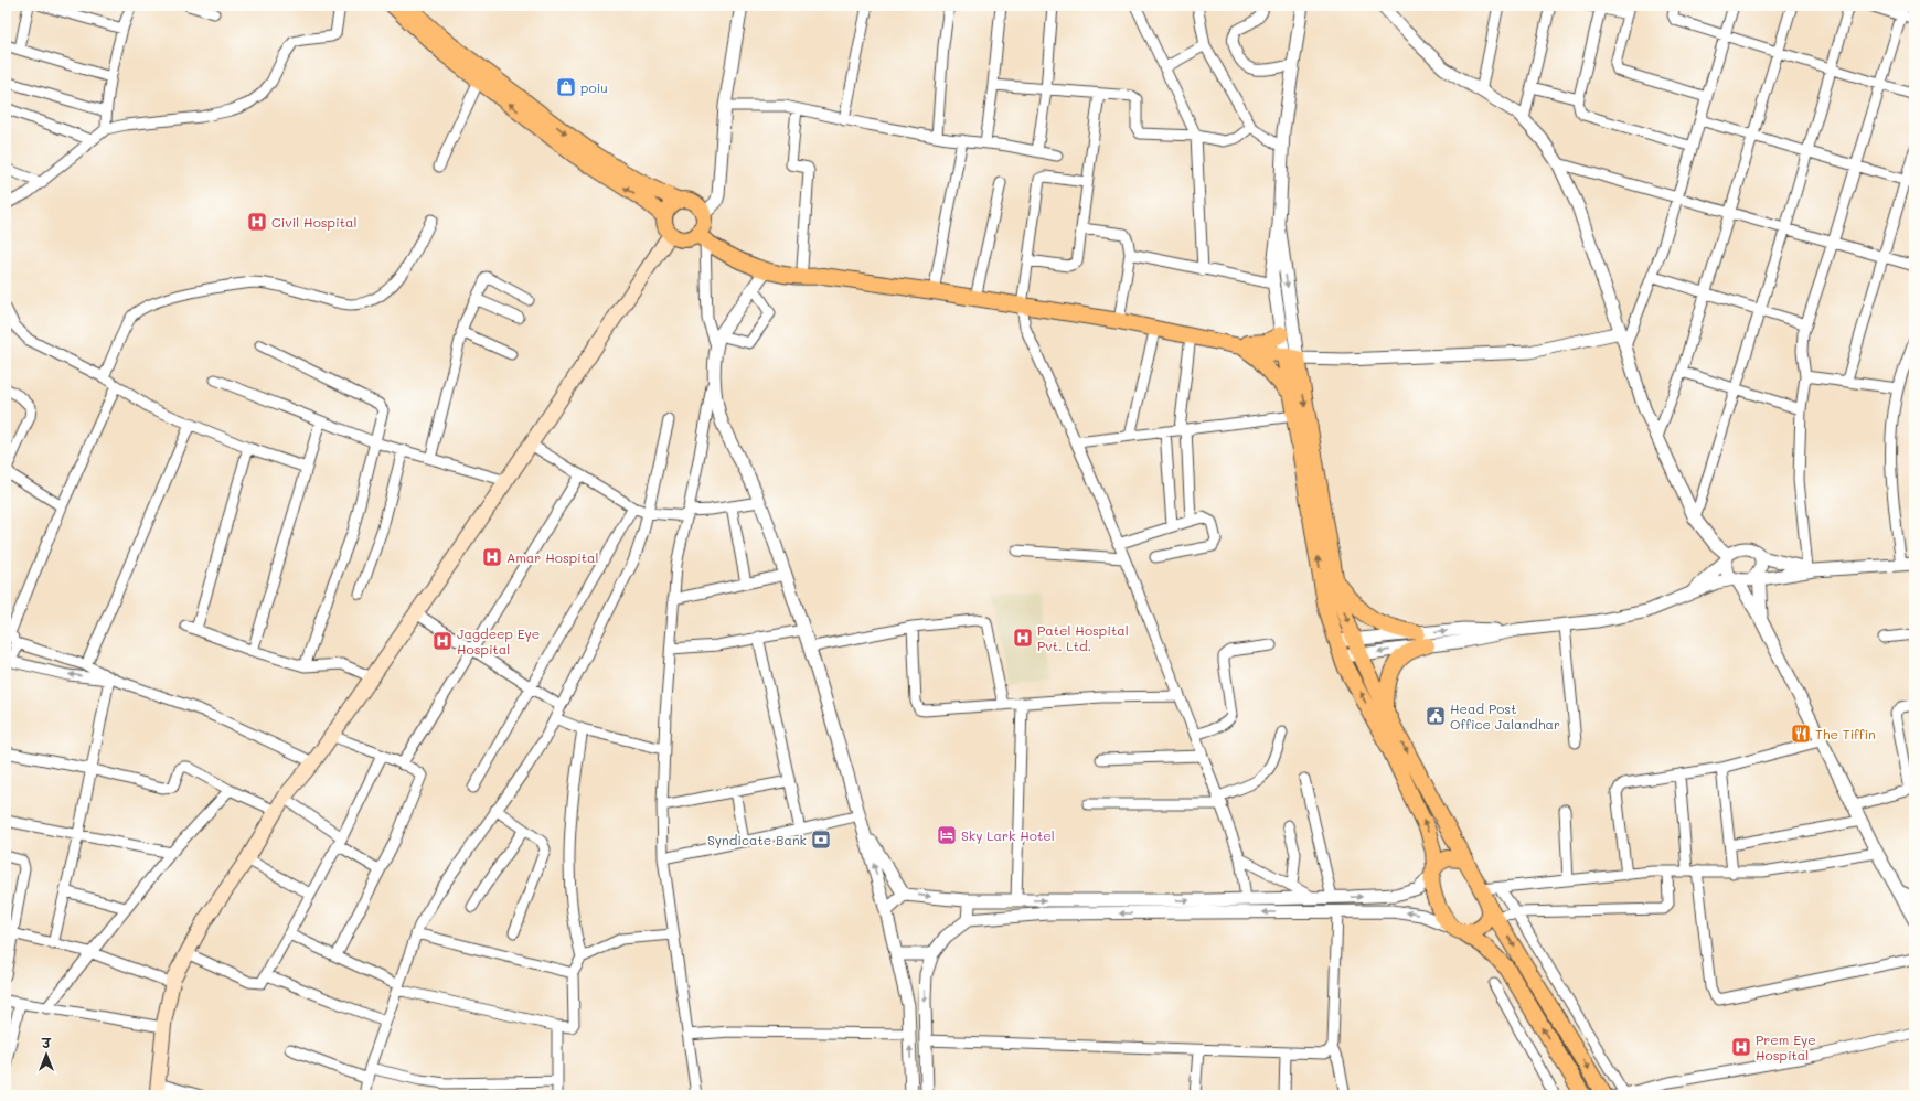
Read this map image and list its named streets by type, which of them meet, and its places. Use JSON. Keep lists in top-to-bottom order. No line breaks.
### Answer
{"places":{"shop":["poiu"],"hospital":["Civil Hospital","Amar Hospital","Patel Hospital Pvt. Ltd.","Jagdeep Eye Hospital","Prem Eye Hospital"],"public building":["Head Post Office Jalandhar"],"restaurant":["The Tiffin"],"hotel":["Sky Lark Hotel"],"bank":["Syndicate Bank"]},"north":"top"}
